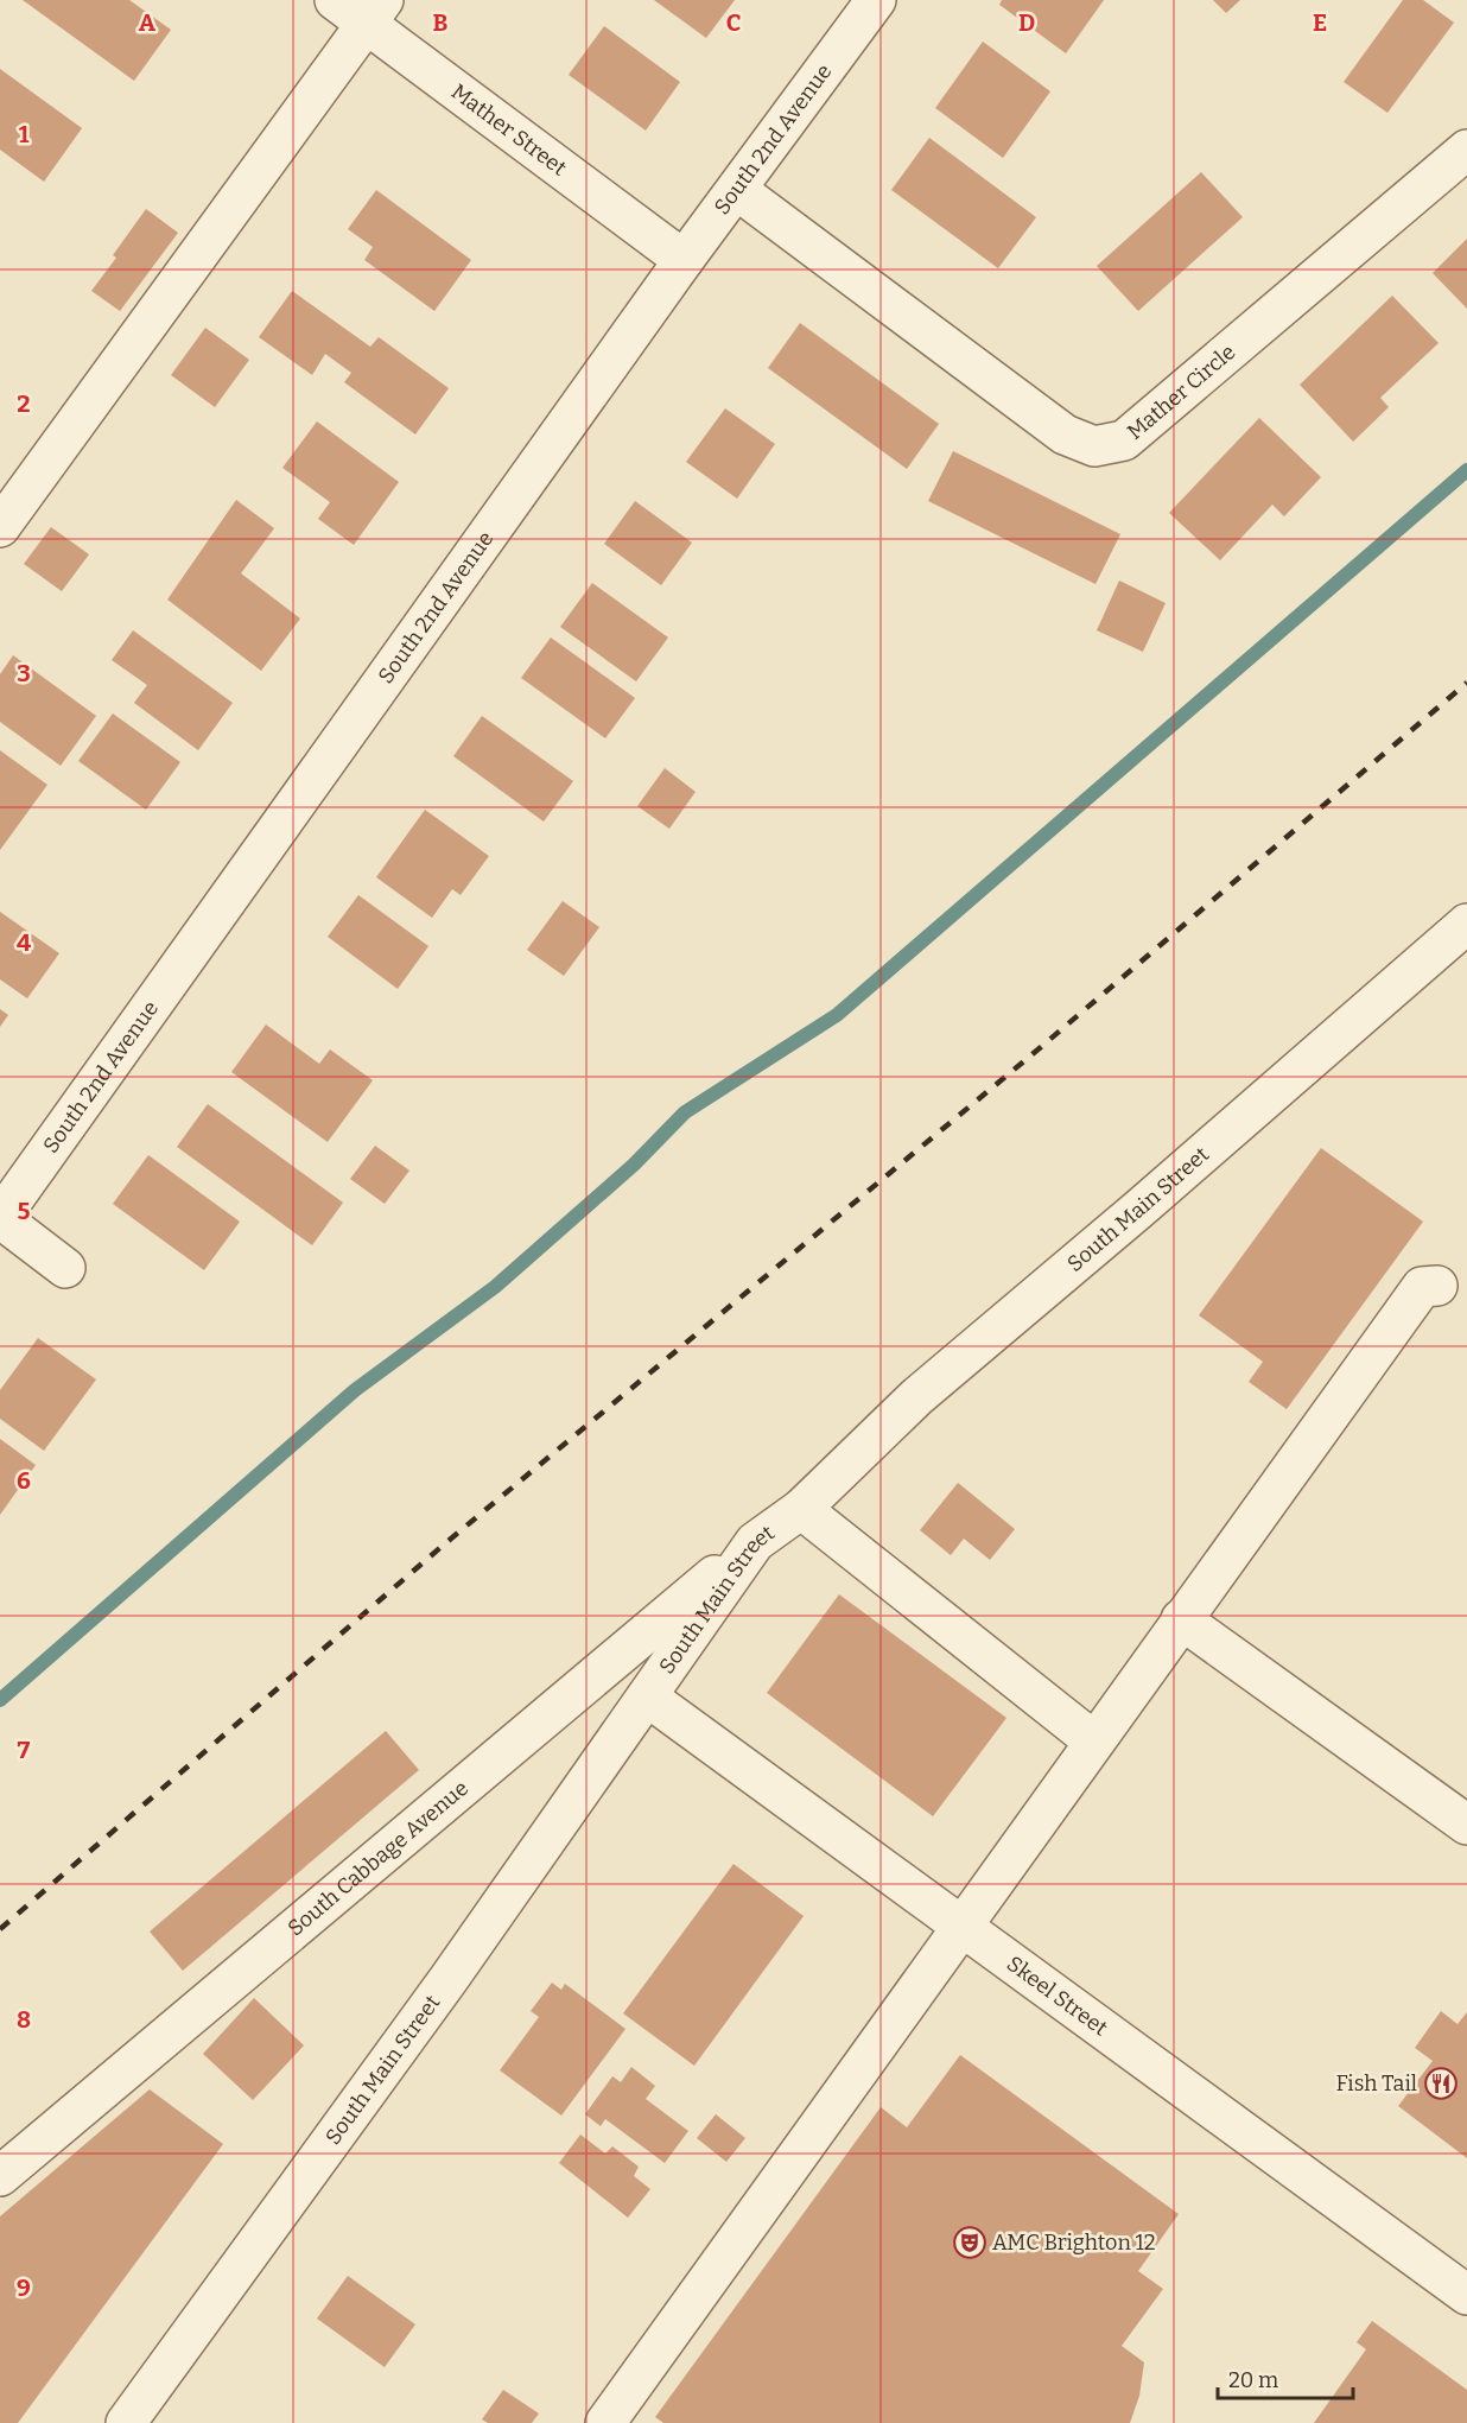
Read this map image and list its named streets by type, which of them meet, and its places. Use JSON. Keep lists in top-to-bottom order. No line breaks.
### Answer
{"streets":{"street":["Mather Street","South 2nd Avenue","Mather Circle","South Main Street","South Cabbage Avenue","Skeel Street"]},"crossings":[["Mather Street","South 2nd Avenue"],["South 2nd Avenue","Mather Circle"],["South Main Street","South Cabbage Avenue"],["South Main Street","Skeel Street"]],"places":{"restaurant":["Fish Tail"],"theatre":["AMC Brighton 12"]},"scale_bar":"20 m","grid":{"columns":["A","B","C","D","E"],"rows":["1","2","3","4","5","6","7","8","9"]}}
